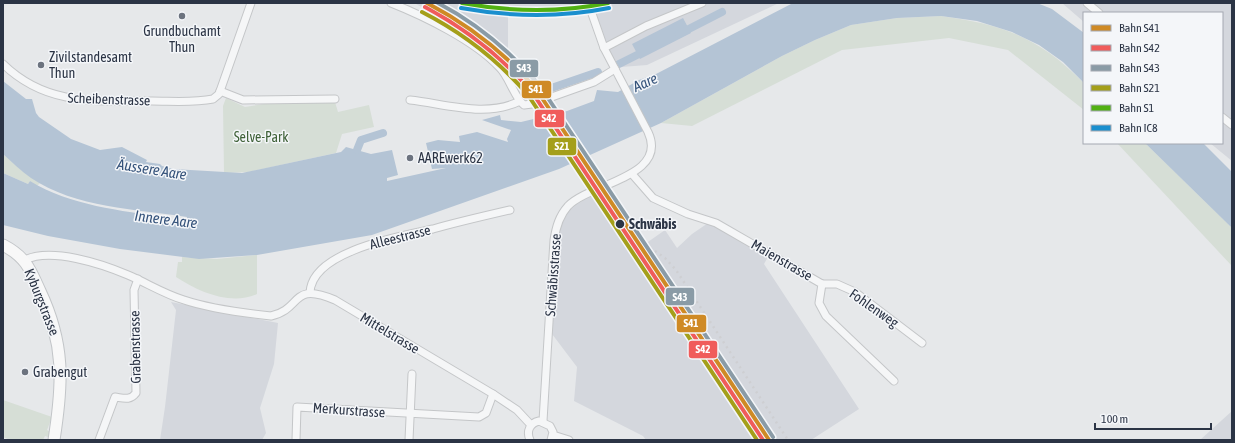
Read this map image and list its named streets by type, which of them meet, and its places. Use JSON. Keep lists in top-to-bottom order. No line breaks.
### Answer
{"streets":{"main road":["Kyburgstrasse"],"street":["Scheibenstrasse","Alleestrasse","Maienstrasse","Schwäbisstrasse","Fohlenweg","Mittelstrasse","Grabenstrasse","Merkurstrasse"]},"crossings":[["Alleestrasse","Mittelstrasse"],["Maienstrasse","Schwäbisstrasse"],["Maienstrasse","Fohlenweg"],["Mittelstrasse","Merkurstrasse"]],"water":["Aare","Äussere Aare","Innere Aare"],"parks":["Selve-Park"],"places":["Grundbuchamt Thun","Zivilstandesamt Thun","AAREwerk62","Schwäbis","Grabengut"],"lines":["rail line S41","rail line S43","rail line S1","rail line S42","rail line IC8","rail line S21"],"legend":["Bahn S41","Bahn S42","Bahn S43","Bahn S21","Bahn S1","Bahn IC8"],"scale_bar":"100 m"}
